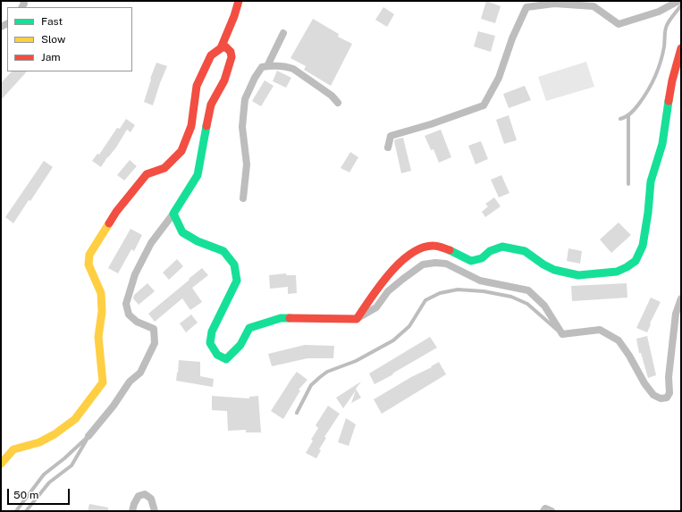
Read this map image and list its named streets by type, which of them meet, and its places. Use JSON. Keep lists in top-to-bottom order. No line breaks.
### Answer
{"legend":["Fast","Slow","Jam"],"scale_bar":"50 m"}
